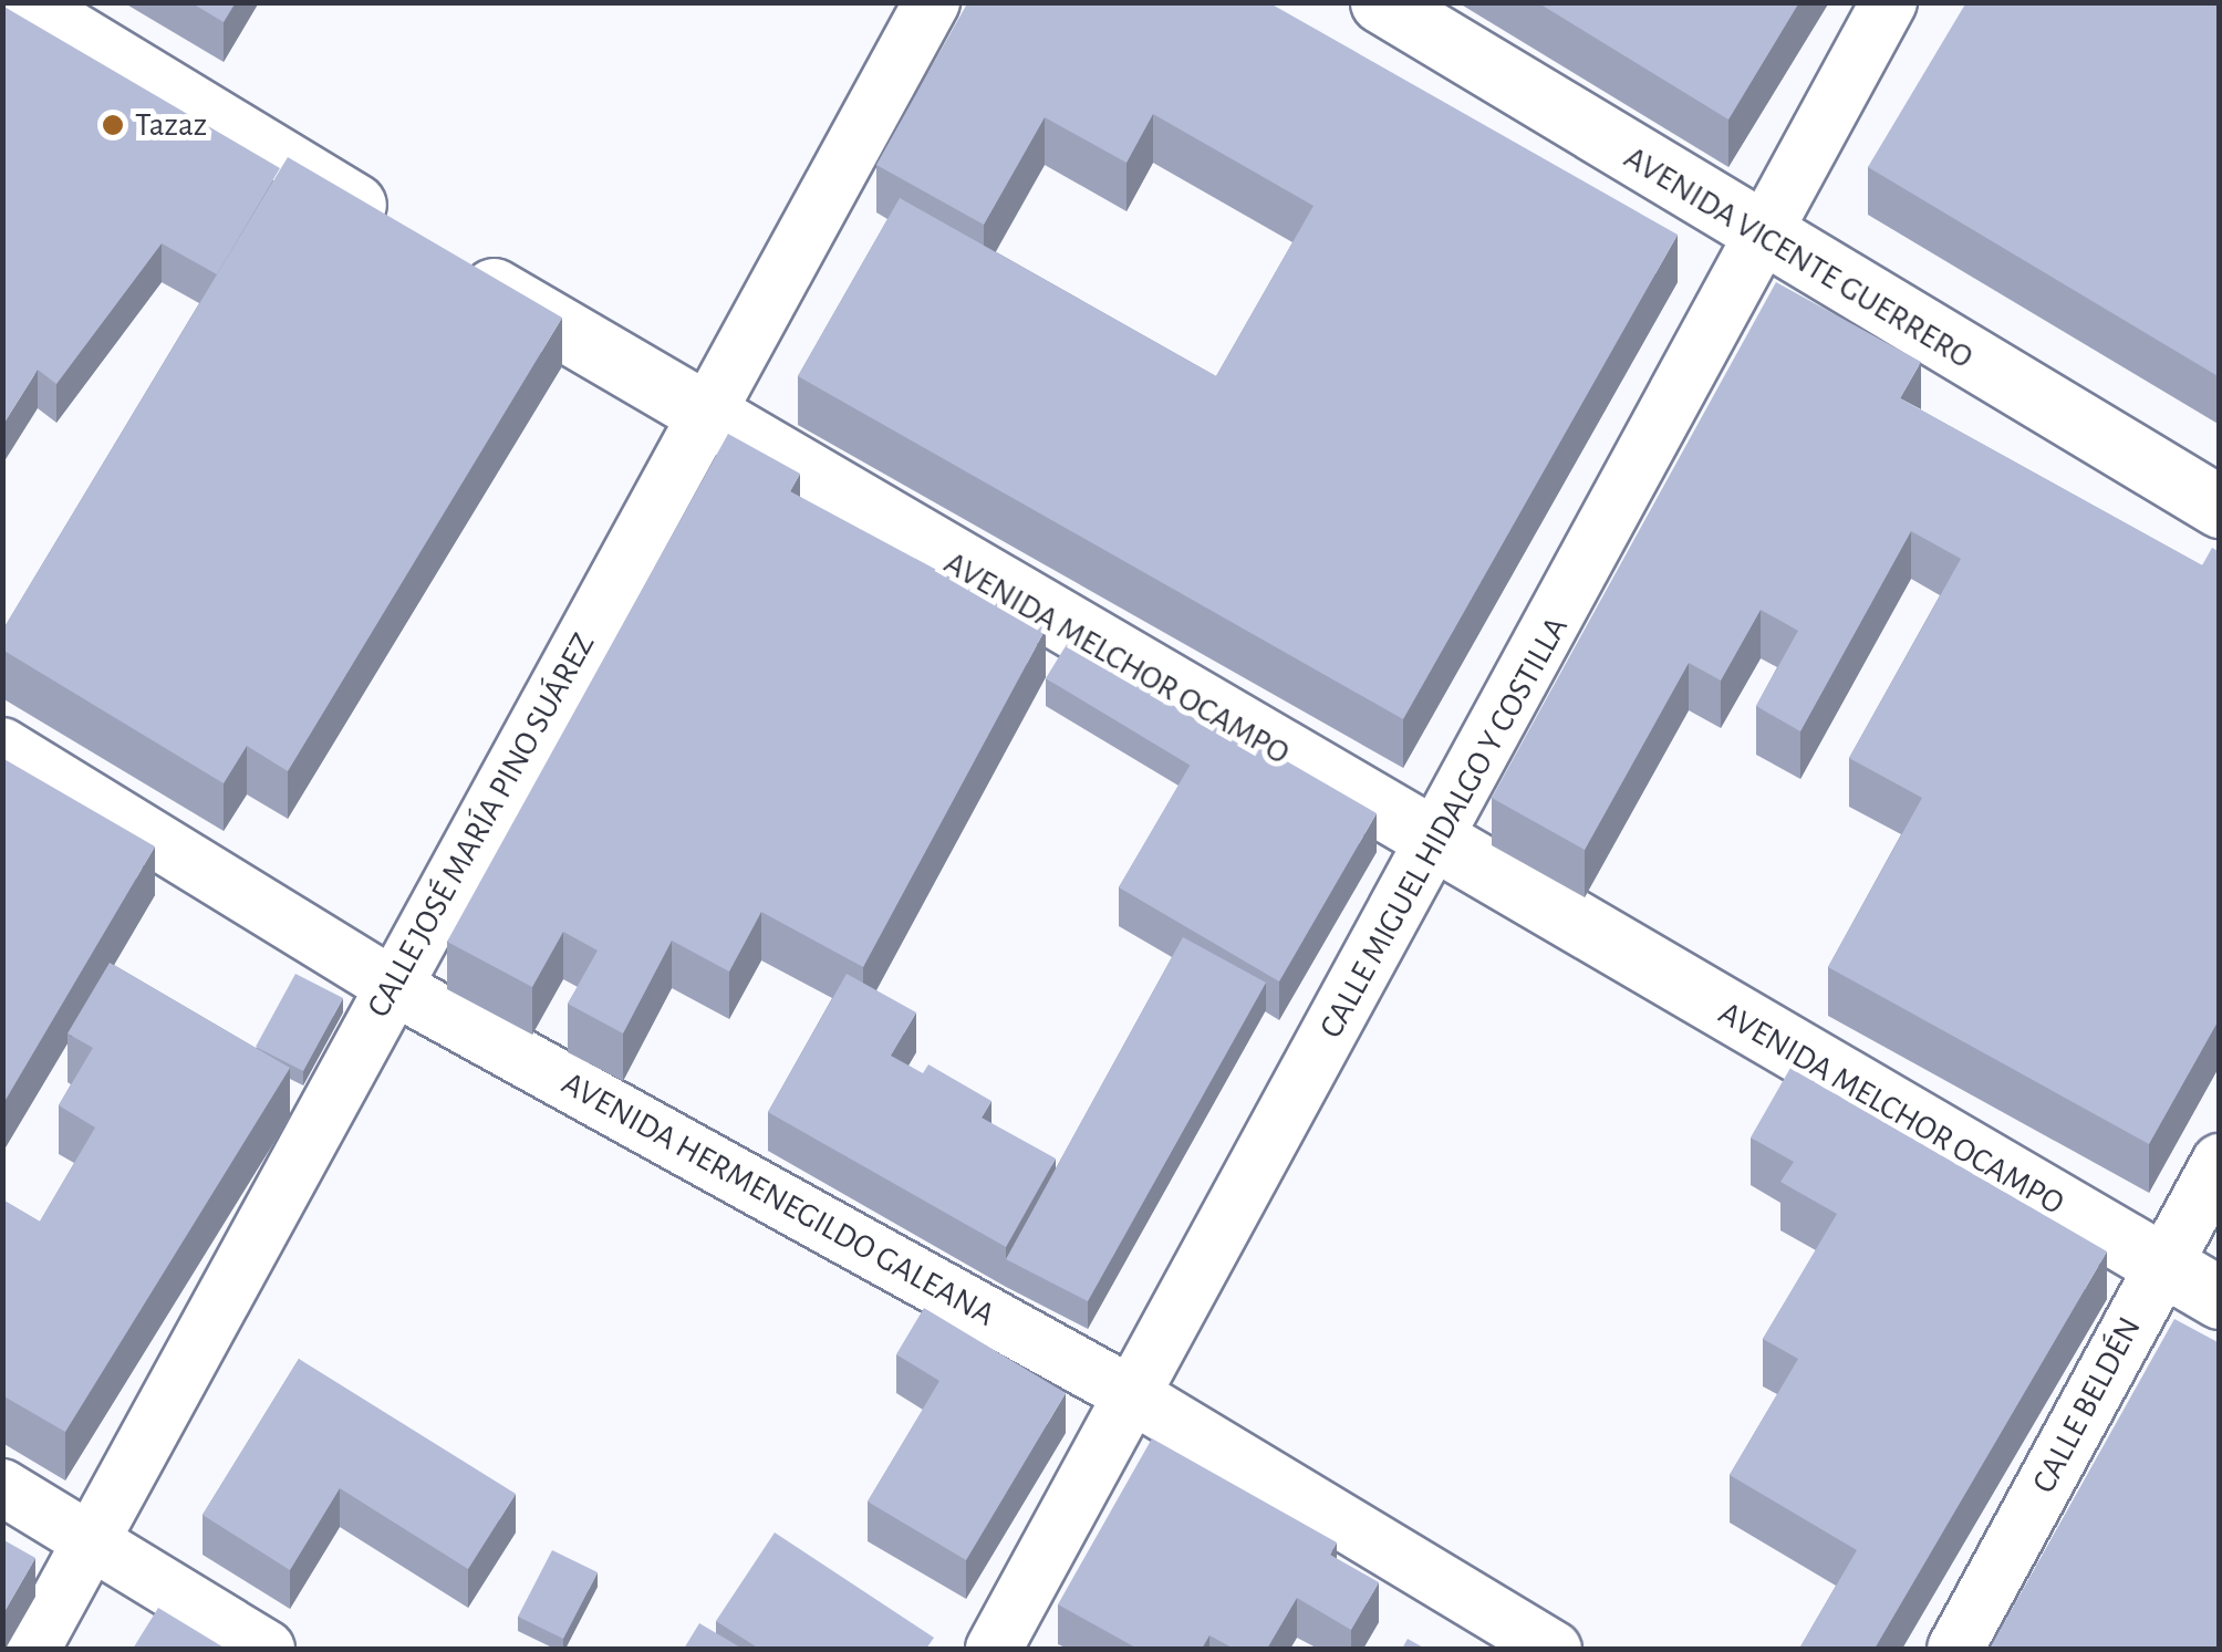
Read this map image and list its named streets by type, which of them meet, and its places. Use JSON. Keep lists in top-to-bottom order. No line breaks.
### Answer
{"streets":{"street":["AVENIDA VICENTE GUERRERO","AVENIDA MELCHOR OCAMPO","CALLE JOSÉ MARÍA PINO SUÁREZ","CALLE MIGUEL HIDALGO Y COSTILLA","AVENIDA HERMENEGILDO GALEANA","CALLE BELDÉN"]},"crossings":[["AVENIDA VICENTE GUERRERO","CALLE MIGUEL HIDALGO Y COSTILLA"],["AVENIDA MELCHOR OCAMPO","CALLE JOSÉ MARÍA PINO SUÁREZ"],["AVENIDA MELCHOR OCAMPO","CALLE MIGUEL HIDALGO Y COSTILLA"],["AVENIDA MELCHOR OCAMPO","CALLE BELDÉN"],["CALLE JOSÉ MARÍA PINO SUÁREZ","AVENIDA HERMENEGILDO GALEANA"],["CALLE MIGUEL HIDALGO Y COSTILLA","AVENIDA HERMENEGILDO GALEANA"]],"places":["Tazaz"]}
